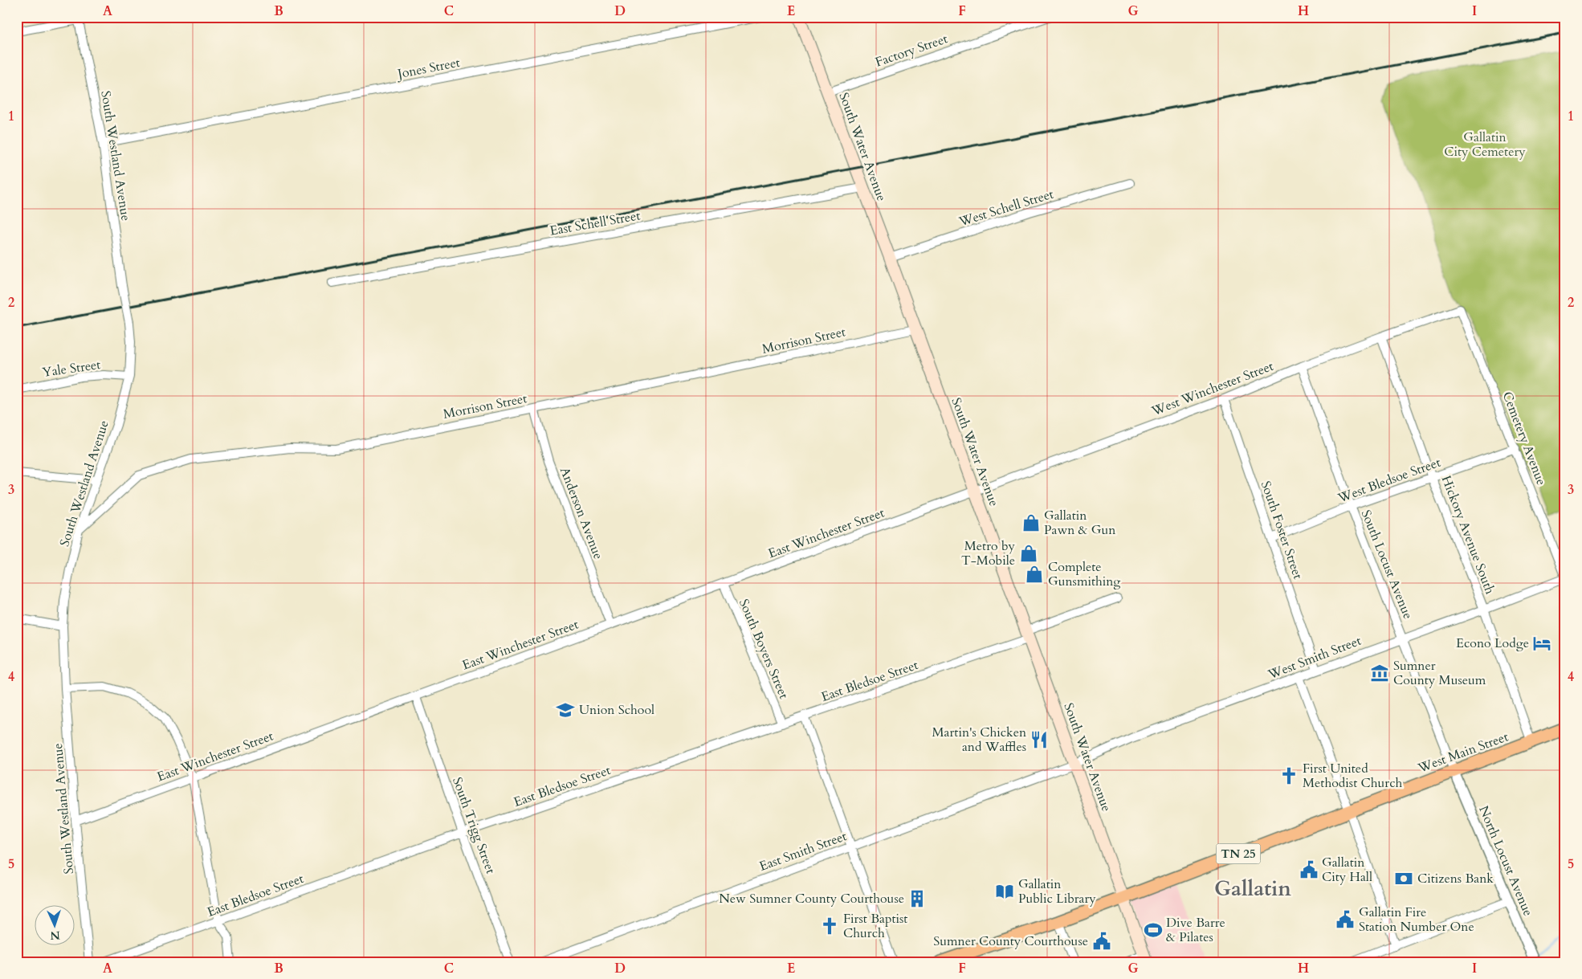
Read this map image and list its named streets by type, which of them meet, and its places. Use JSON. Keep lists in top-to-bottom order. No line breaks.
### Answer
{"streets":{"main road":["South Water Avenue","West Main Street","TN 25"],"street":["Factory Street","Jones Street","South Westland Avenue","West Schell Street","East Schell Street","Morrison Street","Yale Street","West Winchester Street","Cemetery Avenue","West Bledsoe Street","Anderson Avenue","South Foster Street","East Winchester Street","Hickory Avenue South","South Locust Avenue","South Boyers Street","West Smith Street","East Bledsoe Street","South Trigg Street","East Smith Street","North Locust Avenue"]},"crossings":[["Factory Street","South Water Avenue"],["Jones Street","South Westland Avenue"],["South Water Avenue","West Schell Street"],["South Water Avenue","East Schell Street"],["South Water Avenue","Morrison Street"],["South Water Avenue","West Winchester Street"],["South Water Avenue","East Winchester Street"],["South Water Avenue","West Smith Street"],["South Water Avenue","East Bledsoe Street"],["South Water Avenue","West Main Street"],["South Water Avenue","East Smith Street"],["South Water Avenue","TN 25"],["South Westland Avenue","Morrison Street"],["South Westland Avenue","Yale Street"],["South Westland Avenue","East Winchester Street"],["Morrison Street","Anderson Avenue"],["West Winchester Street","Cemetery Avenue"],["West Winchester Street","South Foster Street"],["West Winchester Street","East Winchester Street"],["West Winchester Street","Hickory Avenue South"],["West Winchester Street","South Locust Avenue"],["Cemetery Avenue","West Bledsoe Street"],["Cemetery Avenue","West Smith Street"],["West Bledsoe Street","South Foster Street"],["West Bledsoe Street","Hickory Avenue South"],["West Bledsoe Street","South Locust Avenue"],["Anderson Avenue","East Winchester Street"],["South Foster Street","West Smith Street"],["East Winchester Street","South Boyers Street"],["East Winchester Street","South Trigg Street"],["Hickory Avenue South","West Smith Street"],["Hickory Avenue South","West Main Street"],["South Locust Avenue","West Smith Street"],["South Locust Avenue","West Main Street"],["South Locust Avenue","North Locust Avenue"],["South Boyers Street","East Bledsoe Street"],["West Smith Street","East Smith Street"],["East Bledsoe Street","South Trigg Street"],["West Main Street","TN 25"],["West Main Street","North Locust Avenue"]],"districts":["Gallatin"],"parks":["Gallatin City Cemetery"],"places":{"shop":["Gallatin Pawn & Gun","Metro by T-Mobile","Complete Gunsmithing"],"hotel":["Econo Lodge"],"museum":["Sumner County Museum"],"school or university":["Union School"],"restaurant":["Martin's Chicken and Waffles"],"church":["First United Methodist Church","First Baptist Church"],"public building":["Gallatin City Hall","Gallatin Fire Station Number One","Sumner County Courthouse"],"bank":["Citizens Bank"],"library":["Gallatin Public Library"],"building":["New Sumner County Courthouse"],"sports":["Dive Barre & Pilates"]},"north":"bottom","grid":{"columns":["A","B","C","D","E","F","G","H","I"],"rows":["1","2","3","4","5"]}}
